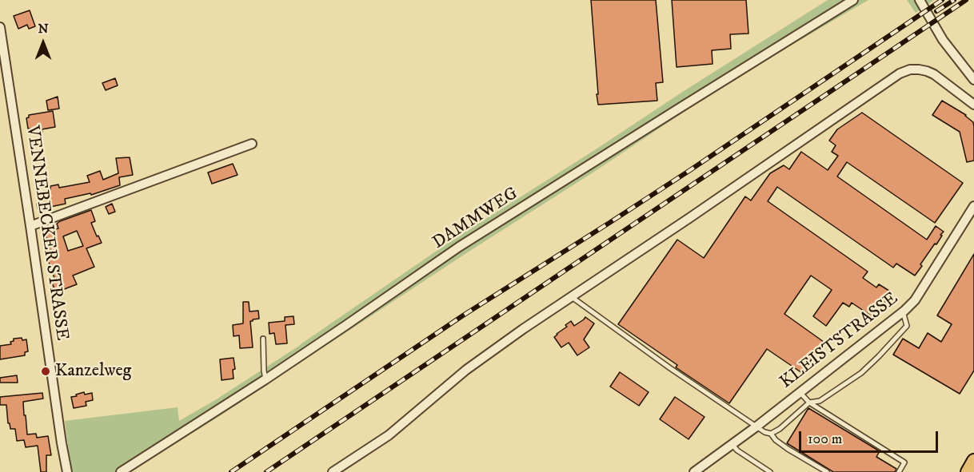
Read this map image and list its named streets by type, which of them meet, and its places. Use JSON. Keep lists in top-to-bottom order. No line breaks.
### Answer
{"streets":{"street":["DAMMWEG","VENNEBECKER STRASSE","KLEISTSTRASSE"]},"places":["Kanzelweg"],"scale_bar":"100 m","north":"top"}
